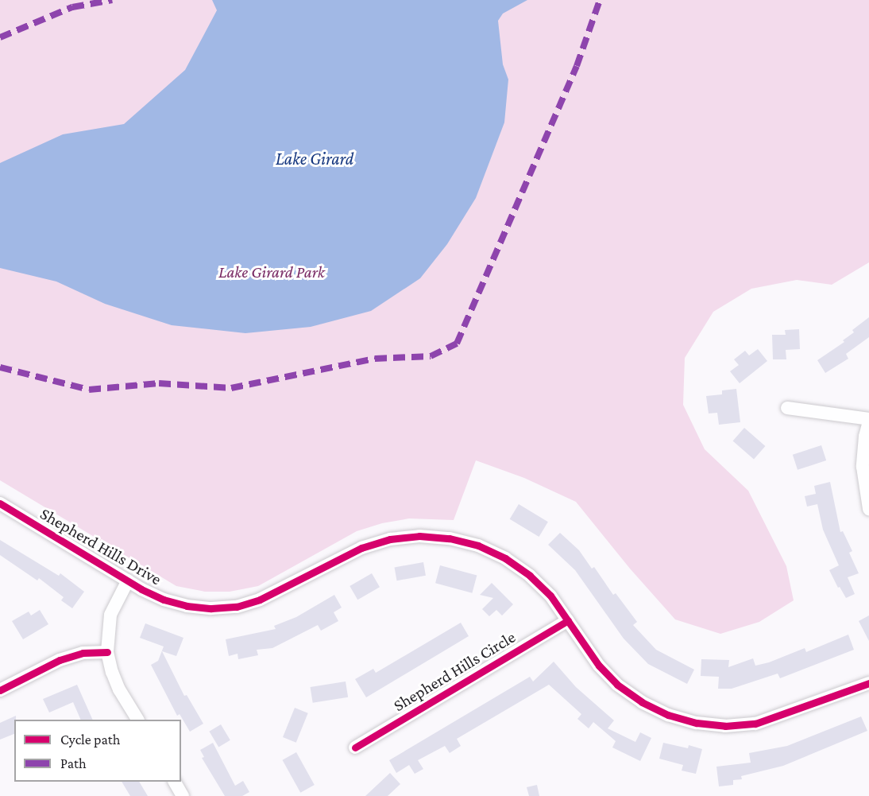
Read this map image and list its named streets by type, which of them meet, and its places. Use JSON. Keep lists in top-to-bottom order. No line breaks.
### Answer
{"streets":{"street":["Shepherd Hills Drive","Shepherd Hills Circle"]},"crossings":[["Shepherd Hills Drive","Shepherd Hills Circle"]],"water":["Lake Girard"],"parks":["Lake Girard Park"],"legend":["Cycle path","Path"]}
